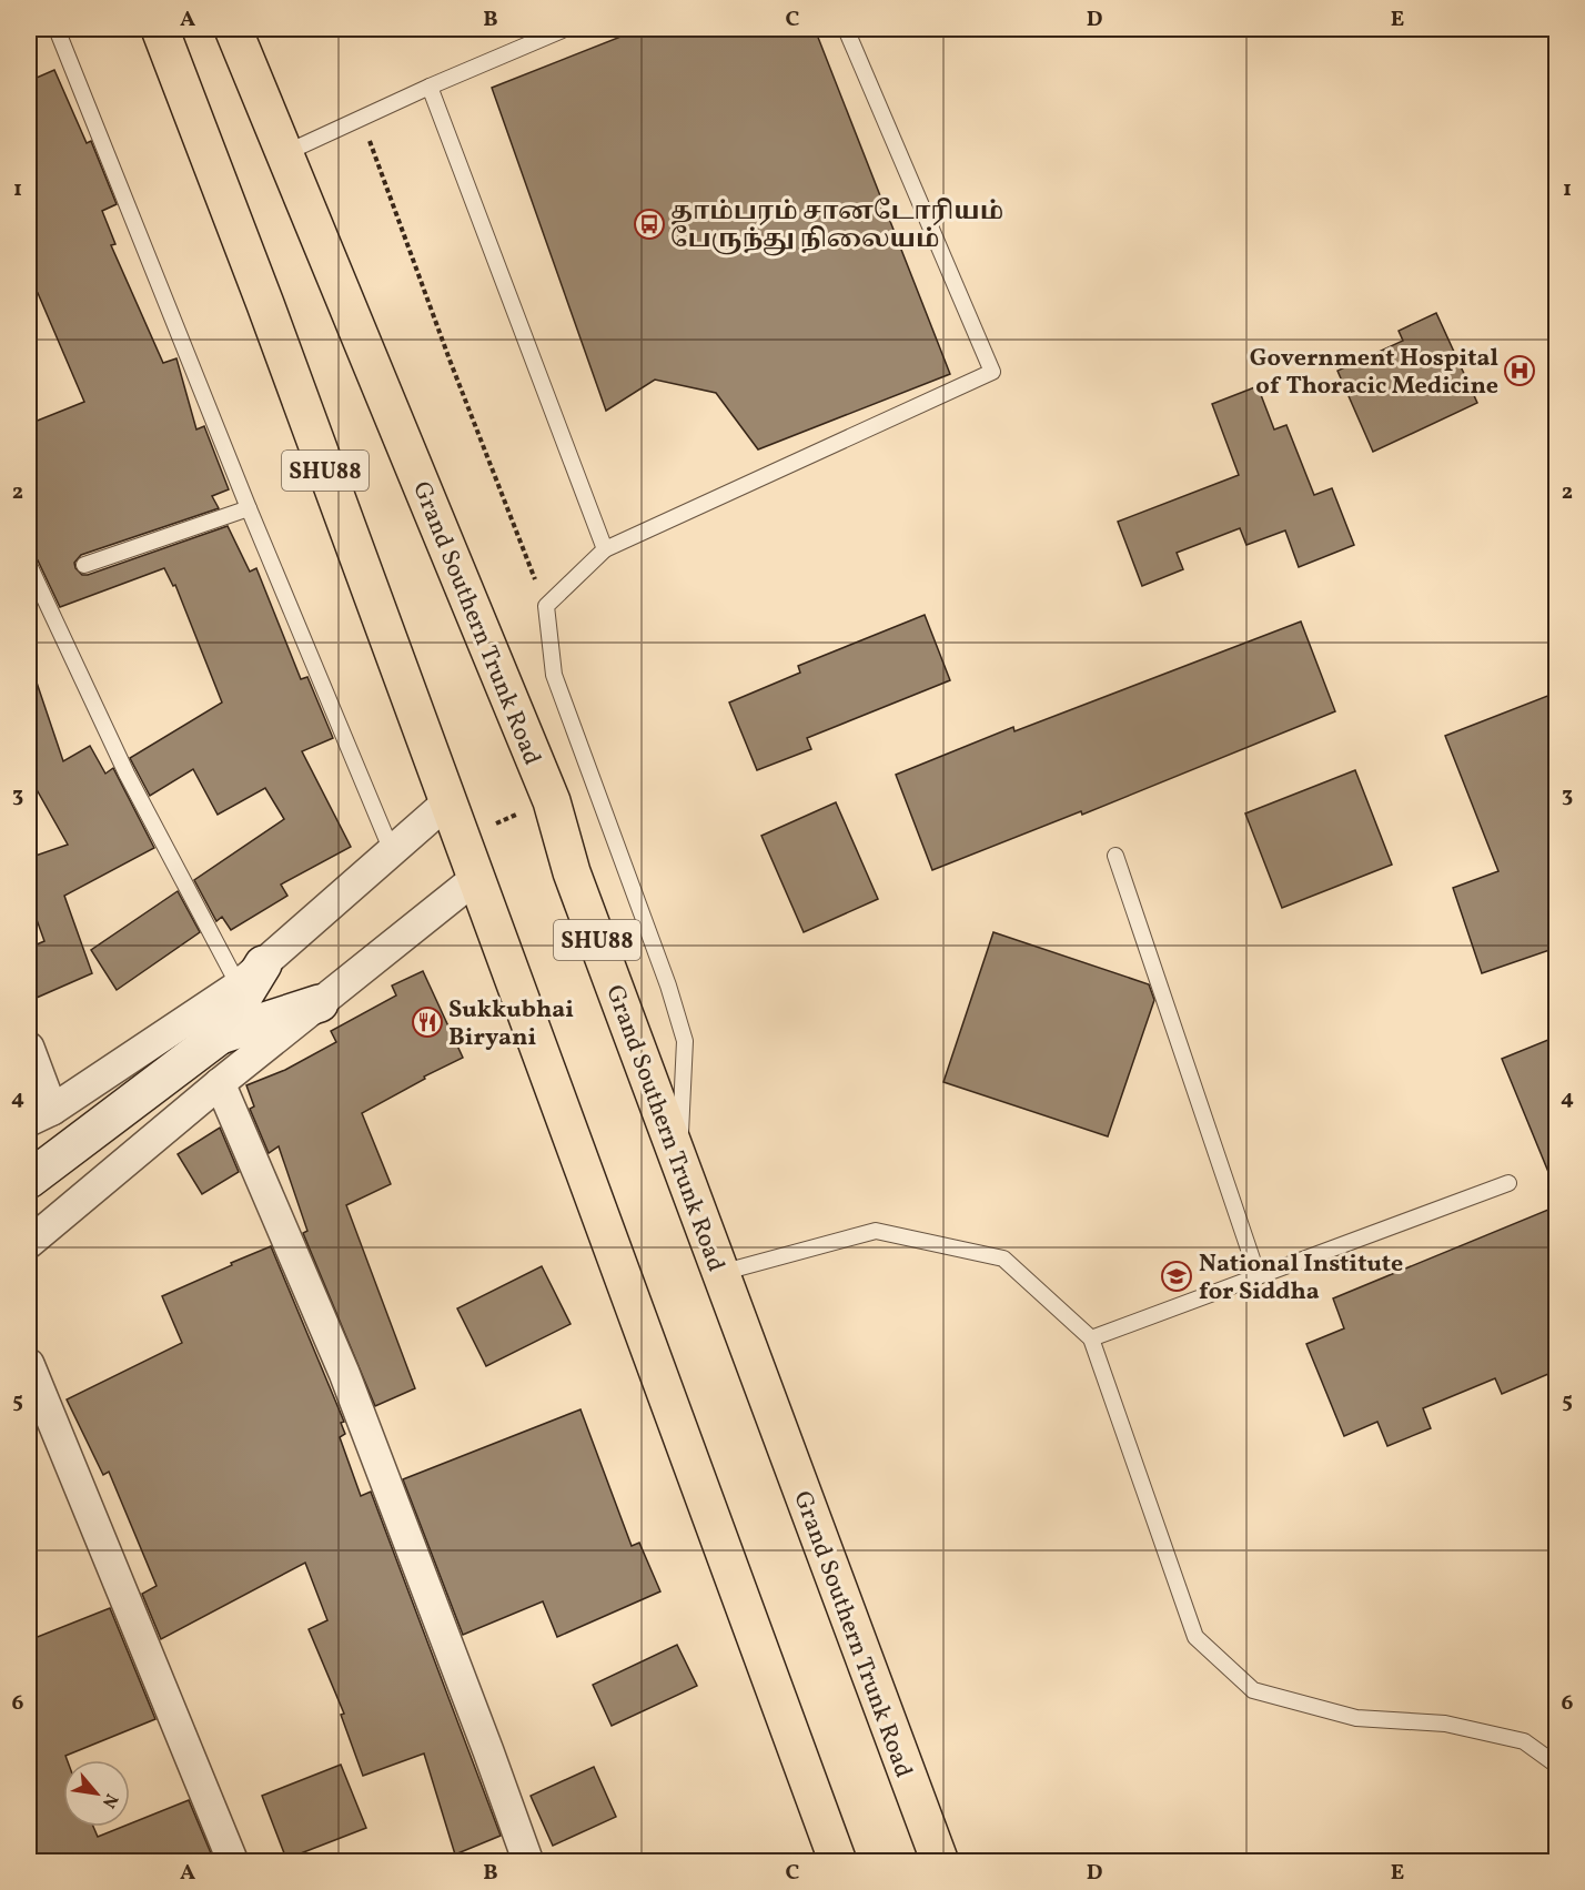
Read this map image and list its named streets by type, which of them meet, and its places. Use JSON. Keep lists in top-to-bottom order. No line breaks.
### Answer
{"streets":{"main road":["SHU88","Grand Southern Trunk Road"]},"places":{"bus stop":["தாம்பரம் சானடோரியம் பேருந்து நிலையம்"],"hospital":["Government Hospital of Thoracic Medicine"],"restaurant":["Sukkubhai Biryani"],"school or university":["National Institute for Siddha"]},"north":"bottom right","grid":{"columns":["A","B","C","D","E"],"rows":["1","2","3","4","5","6"]}}
